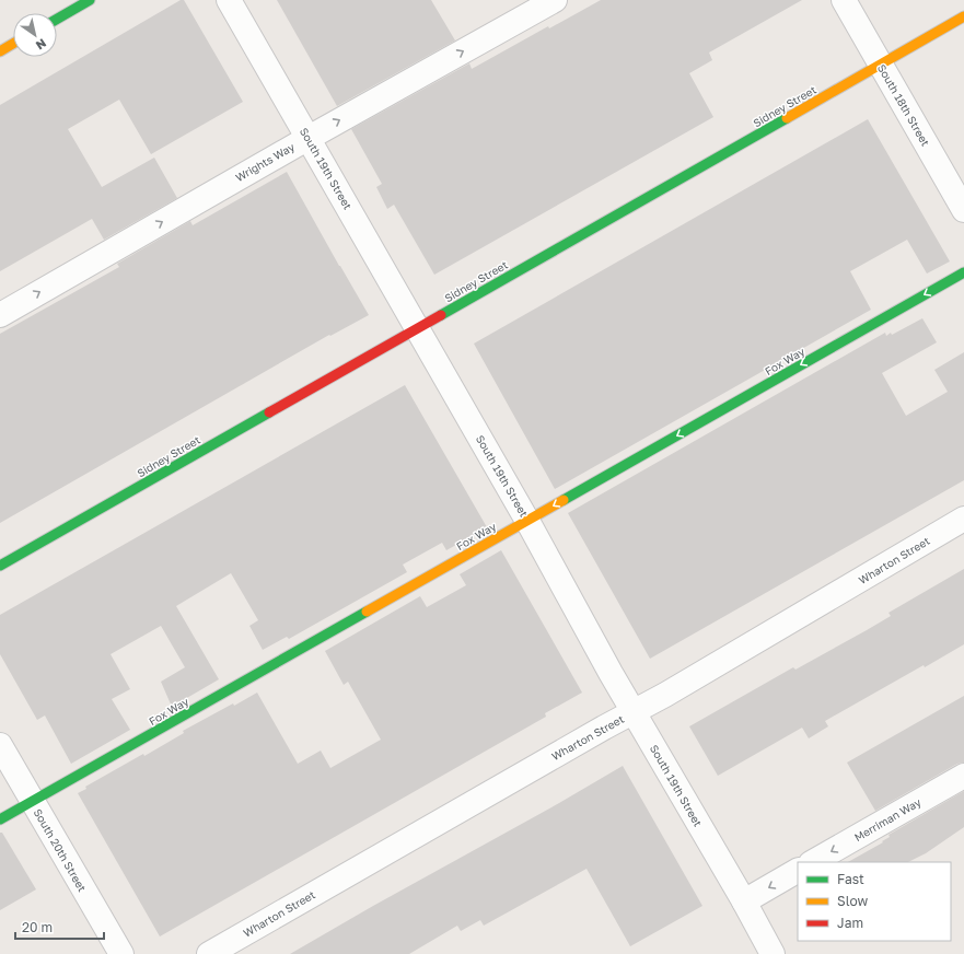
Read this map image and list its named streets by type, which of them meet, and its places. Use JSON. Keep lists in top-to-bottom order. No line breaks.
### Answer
{"streets":{"street":["South 18th Street","Sidney Street","Wrights Way","South 19th Street","Fox Way","Wharton Street","Merriman Way","South 20th Street"]},"crossings":[["South 18th Street","Sidney Street"],["Sidney Street","South 19th Street"],["Wrights Way","South 19th Street"],["South 19th Street","Fox Way"],["South 19th Street","Wharton Street"],["Fox Way","South 20th Street"]],"one_way":["Wrights Way","Fox Way","Merriman Way"],"legend":["Fast","Slow","Jam"],"scale_bar":"20 m","north":"bottom right"}
